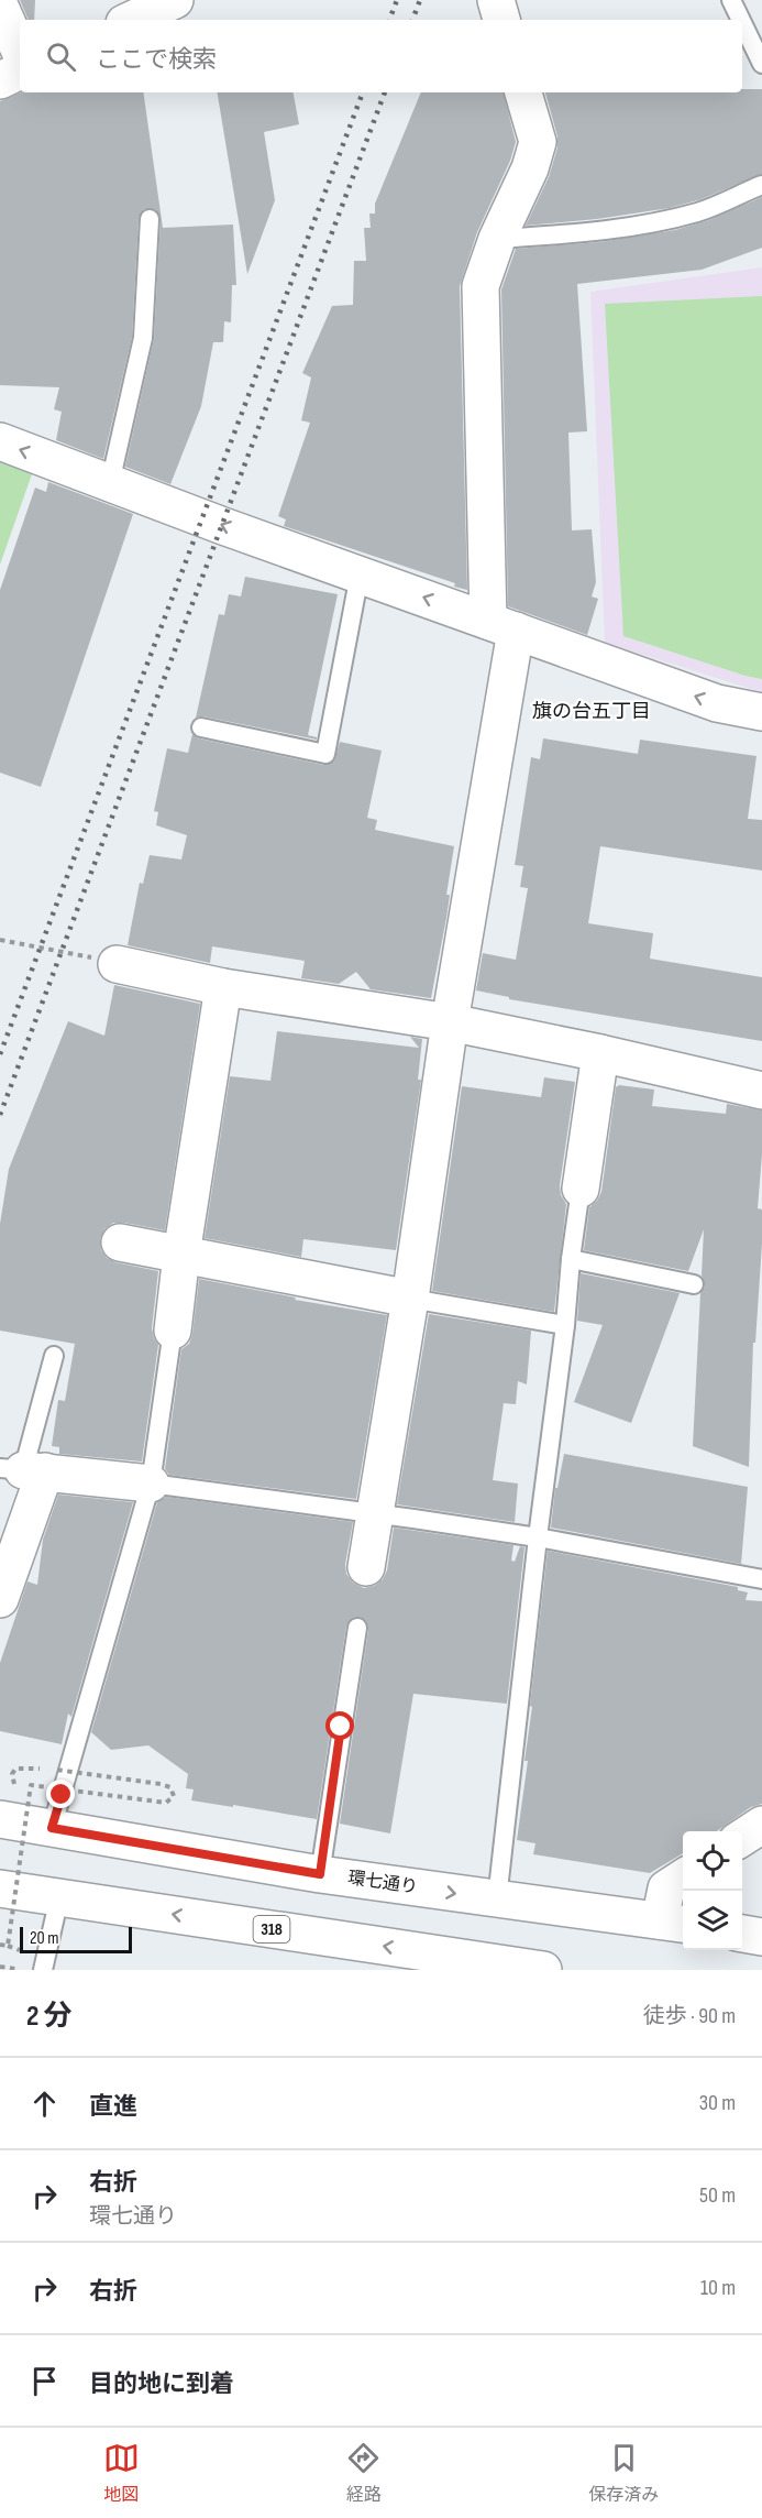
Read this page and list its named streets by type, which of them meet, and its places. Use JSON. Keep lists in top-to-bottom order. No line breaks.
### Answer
{"streets":{"street":["環七通り","318"]},"districts":["旗の台五丁目"],"scale_bar":"20 m","page":{"search":"ここで検索","scale":"20 m","heading":["2 分","徒歩 · 90 m"],"list":[["直進","30 m"],["右折","環七通り","50 m"],["右折","10 m"],"目的地に到着"],"nav":["地図","経路","保存済み"]}}
